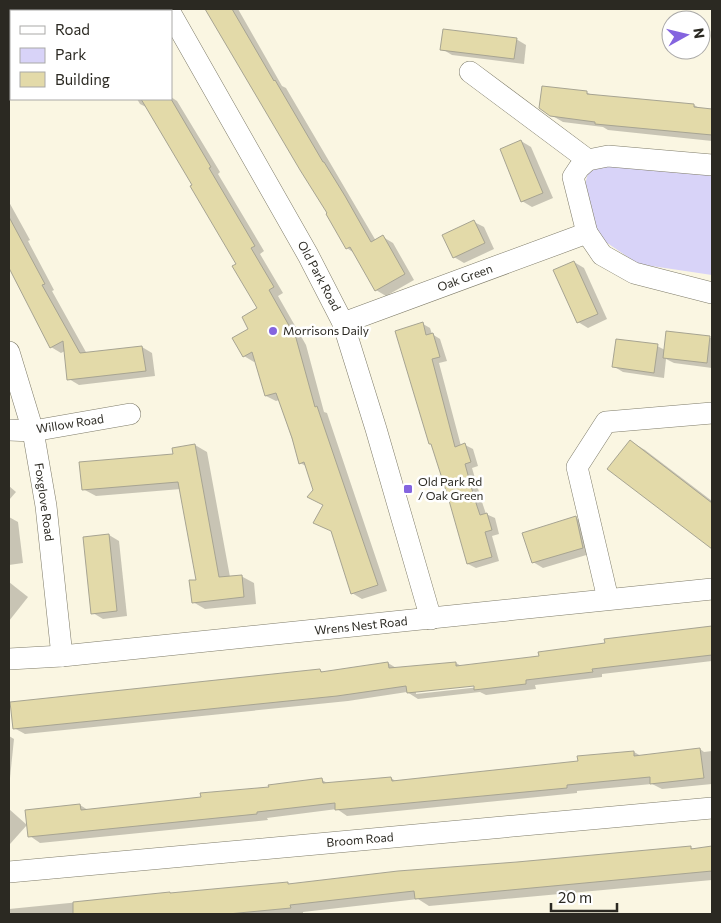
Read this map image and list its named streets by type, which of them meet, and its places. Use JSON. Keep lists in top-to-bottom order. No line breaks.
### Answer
{"streets":{"street":["Old Park Road","Oak Green","Willow Road","Foxglove Road","Wrens Nest Road","Broom Road"]},"crossings":[["Old Park Road","Oak Green"],["Old Park Road","Wrens Nest Road"],["Willow Road","Foxglove Road"],["Foxglove Road","Wrens Nest Road"]],"places":{"other":["Morrisons Daily"],"transit":["Old Park Rd / Oak Green"]},"legend":["Road","Park","Building"],"scale_bar":"20 m","north":"right"}
